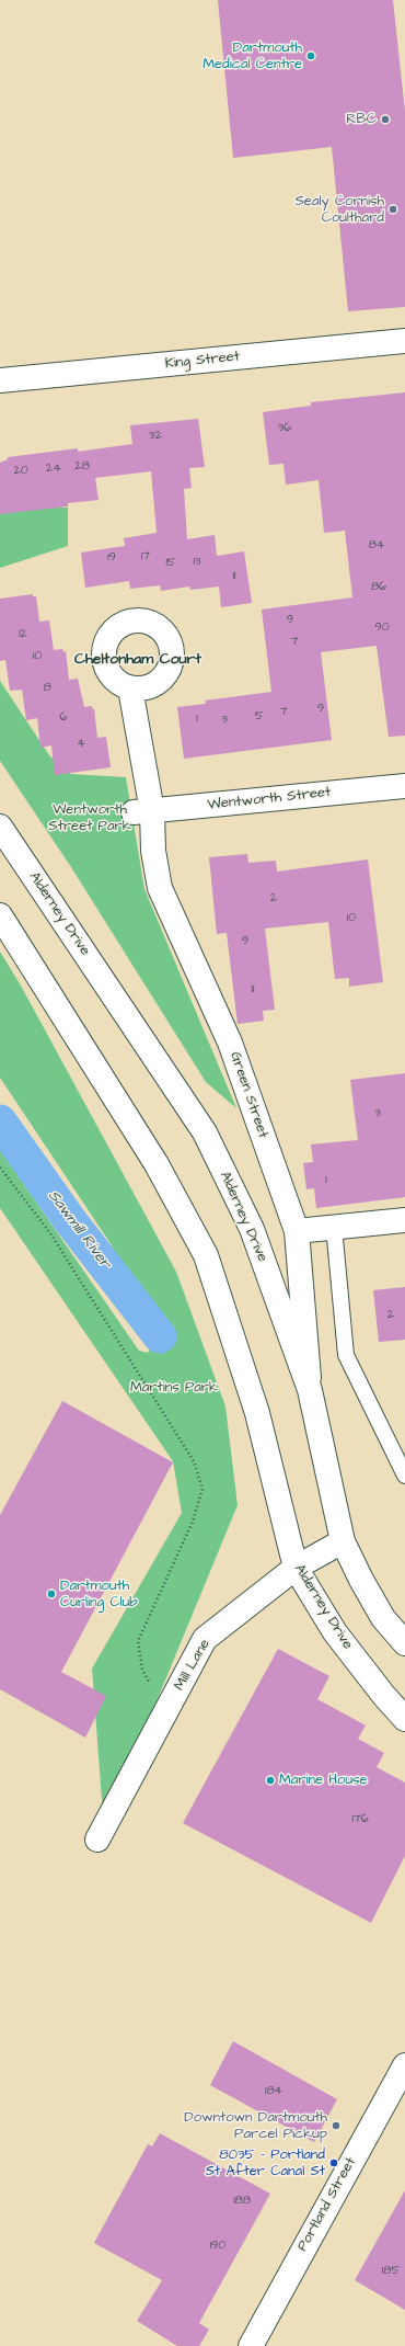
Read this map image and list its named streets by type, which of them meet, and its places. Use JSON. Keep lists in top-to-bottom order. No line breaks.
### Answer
{"streets":{"main road":["King Street","Wentworth Street","Alderney Drive","Green Street","Mill Lane","Portland Street"]},"crossings":[["Wentworth Street","Green Street"],["Alderney Drive","Green Street"],["Alderney Drive","Mill Lane"]],"districts":["Cheltonham Court"],"water":["Sawmill River"],"parks":["Wentworth Street Park","Martins Park"],"places":["Dartmouth Medical Centre","RBC","Sealy Cornish Coulthard","Dartmouth Curling Club","Marine House","Downtown Dartmouth Parcel Pickup","8035 - Portland St After Canal St"],"house_numbers":["36","32","28","24","20","84","17","19","13","15","11","86","9","90","12","7","10","8","9","7","5","6","1","3","4","2","10","9","11","3","1","2","176","184","188","190","185"]}
